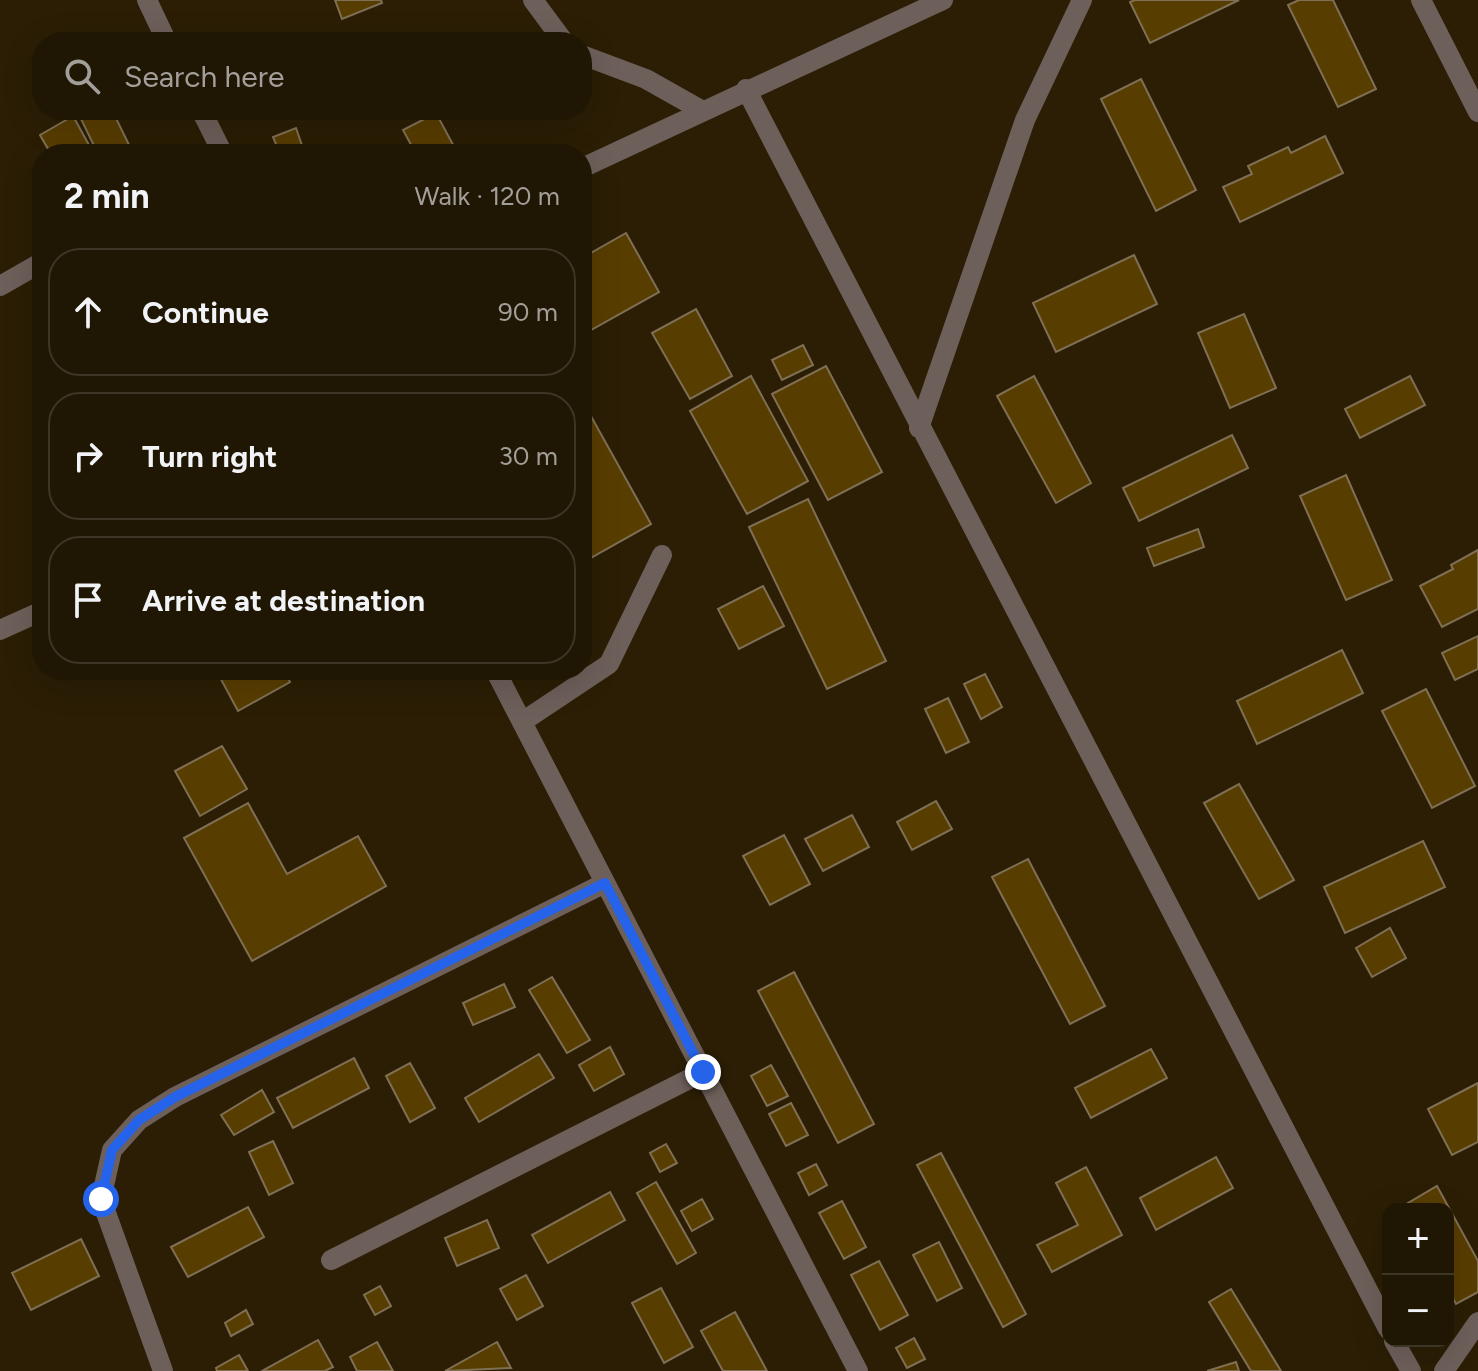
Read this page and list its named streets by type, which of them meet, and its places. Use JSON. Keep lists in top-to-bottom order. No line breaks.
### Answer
{"page":{"search":"Search here","heading":["2 min","Walk · 120 m"],"list":[["Continue","90 m"],["Turn right","30 m"],"Arrive at destination"],"map_buttons":["+","−"]}}
